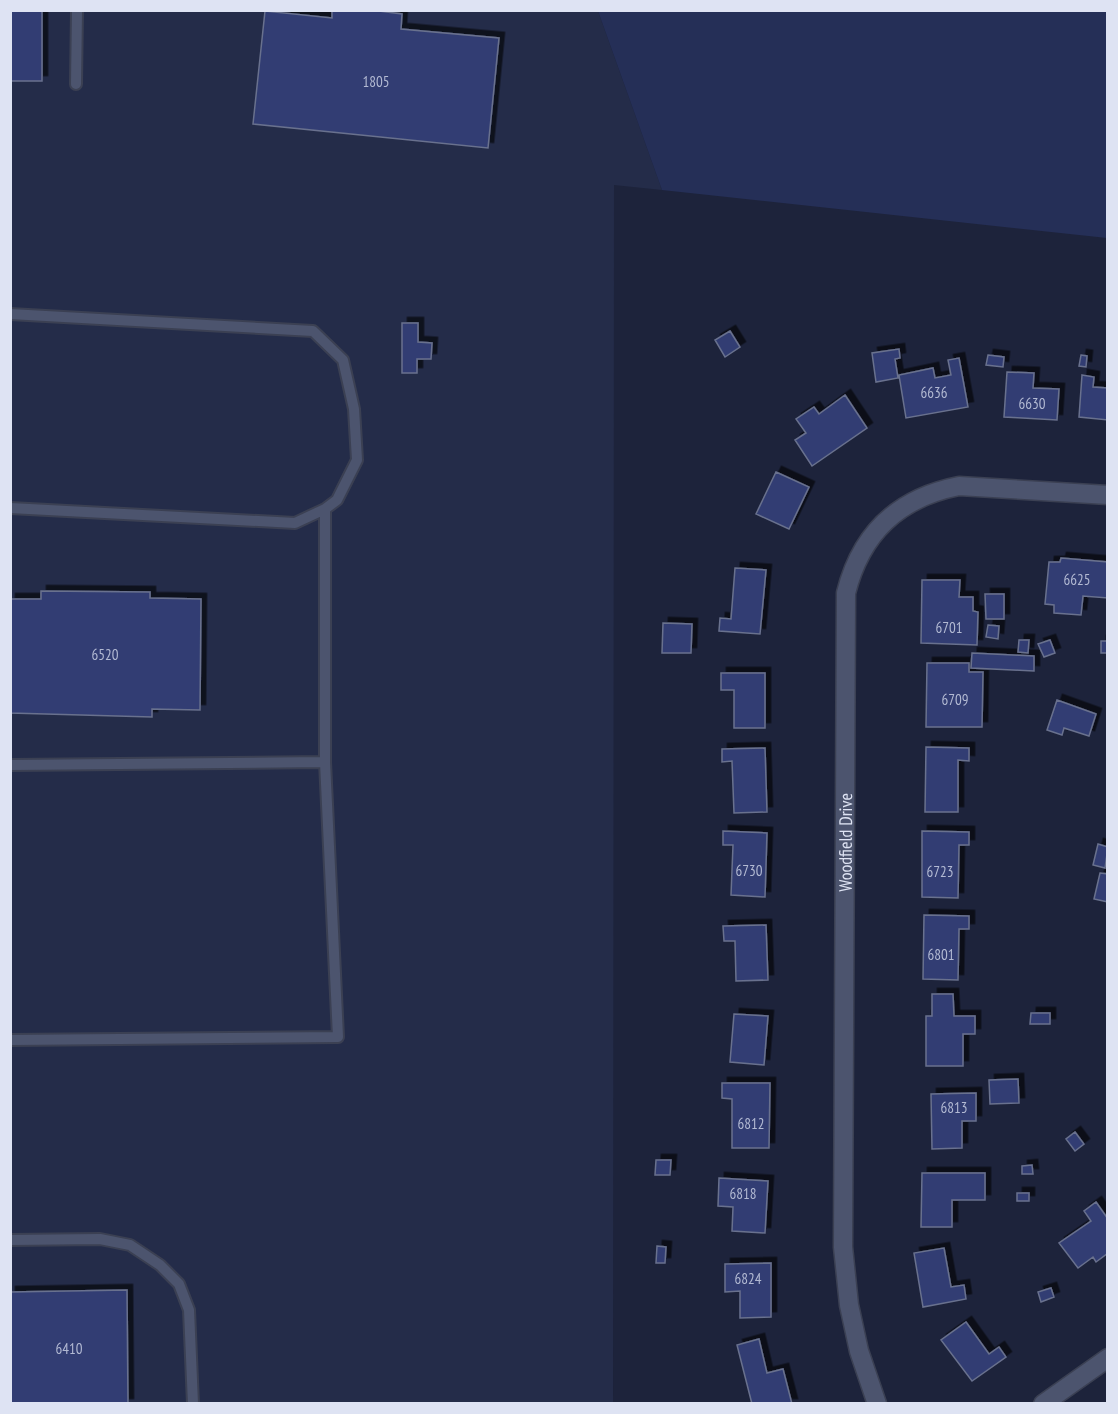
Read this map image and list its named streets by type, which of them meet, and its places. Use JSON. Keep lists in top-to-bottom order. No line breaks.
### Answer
{"streets":{"street":["Woodfield Drive"]},"house_numbers":["1805","6636","6630","6625","6701","6520","6709","6730","6723","6801","6813","6812","6818","6824","6410"]}
